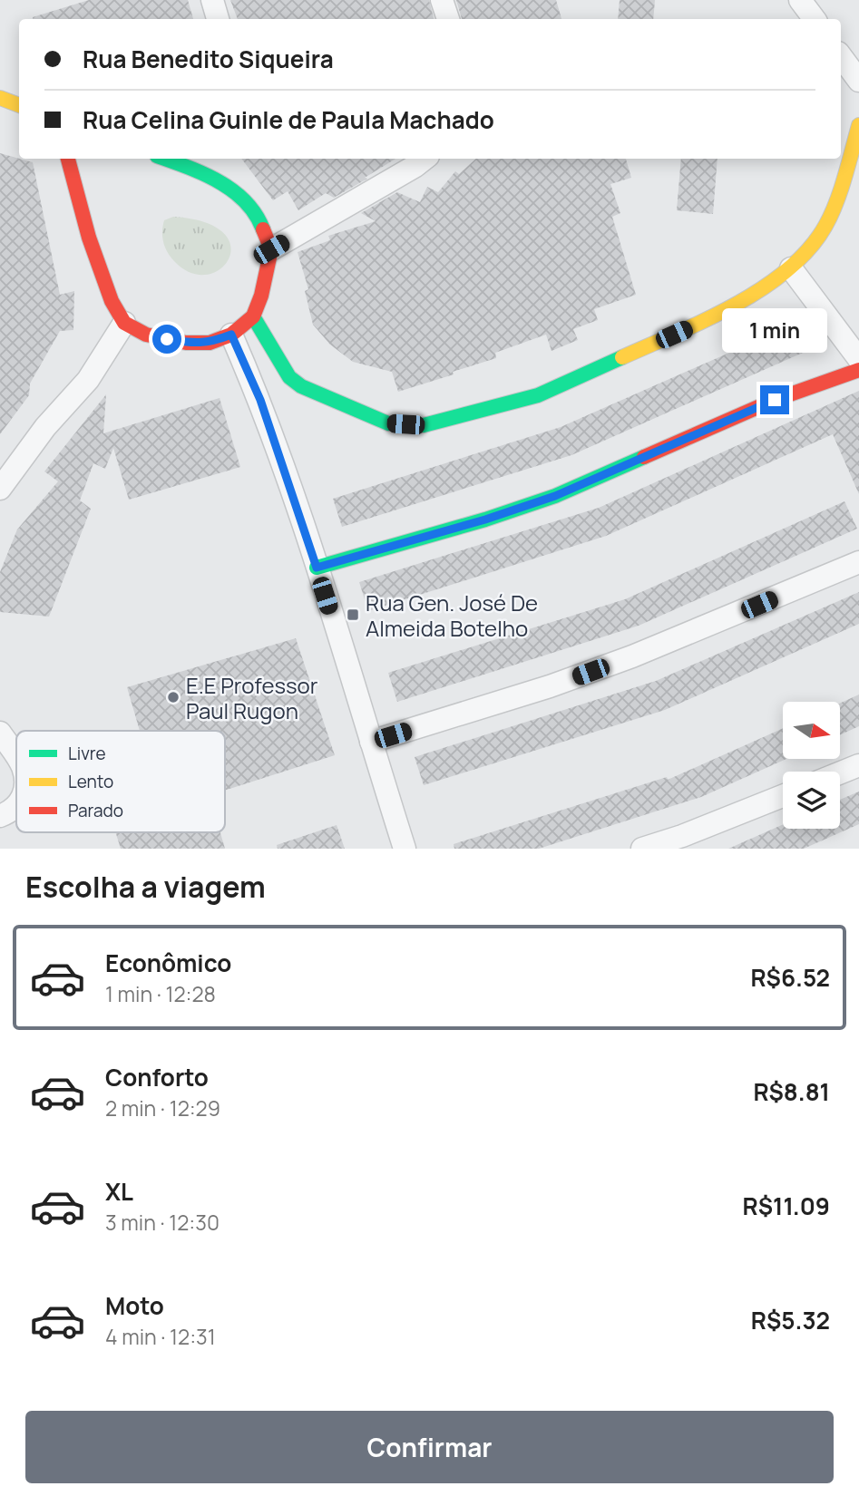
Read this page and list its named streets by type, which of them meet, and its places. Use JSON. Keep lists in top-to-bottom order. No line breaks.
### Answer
{"places":{"transit":["Rua Gen. José De Almeida Botelho"],"other":["E.E Professor Paul Rugon"]},"legend":["Livre","Lento","Parado"],"north":"right","page":{"banner":["Rua Benedito Siqueira","Rua Celina Guinle de Paula Machado"],"bubble":"1 min","heading":"Escolha a viagem","list":[{"name":"Econômico","note":"1 min · 12:28","value":"R$6.52"},{"name":"Conforto","note":"2 min · 12:29","value":"R$8.81"},{"name":"XL","note":"3 min · 12:30","value":"R$11.09"},{"name":"Moto","note":"4 min · 12:31","value":"R$5.32"}],"buttons":"Confirmar"}}
